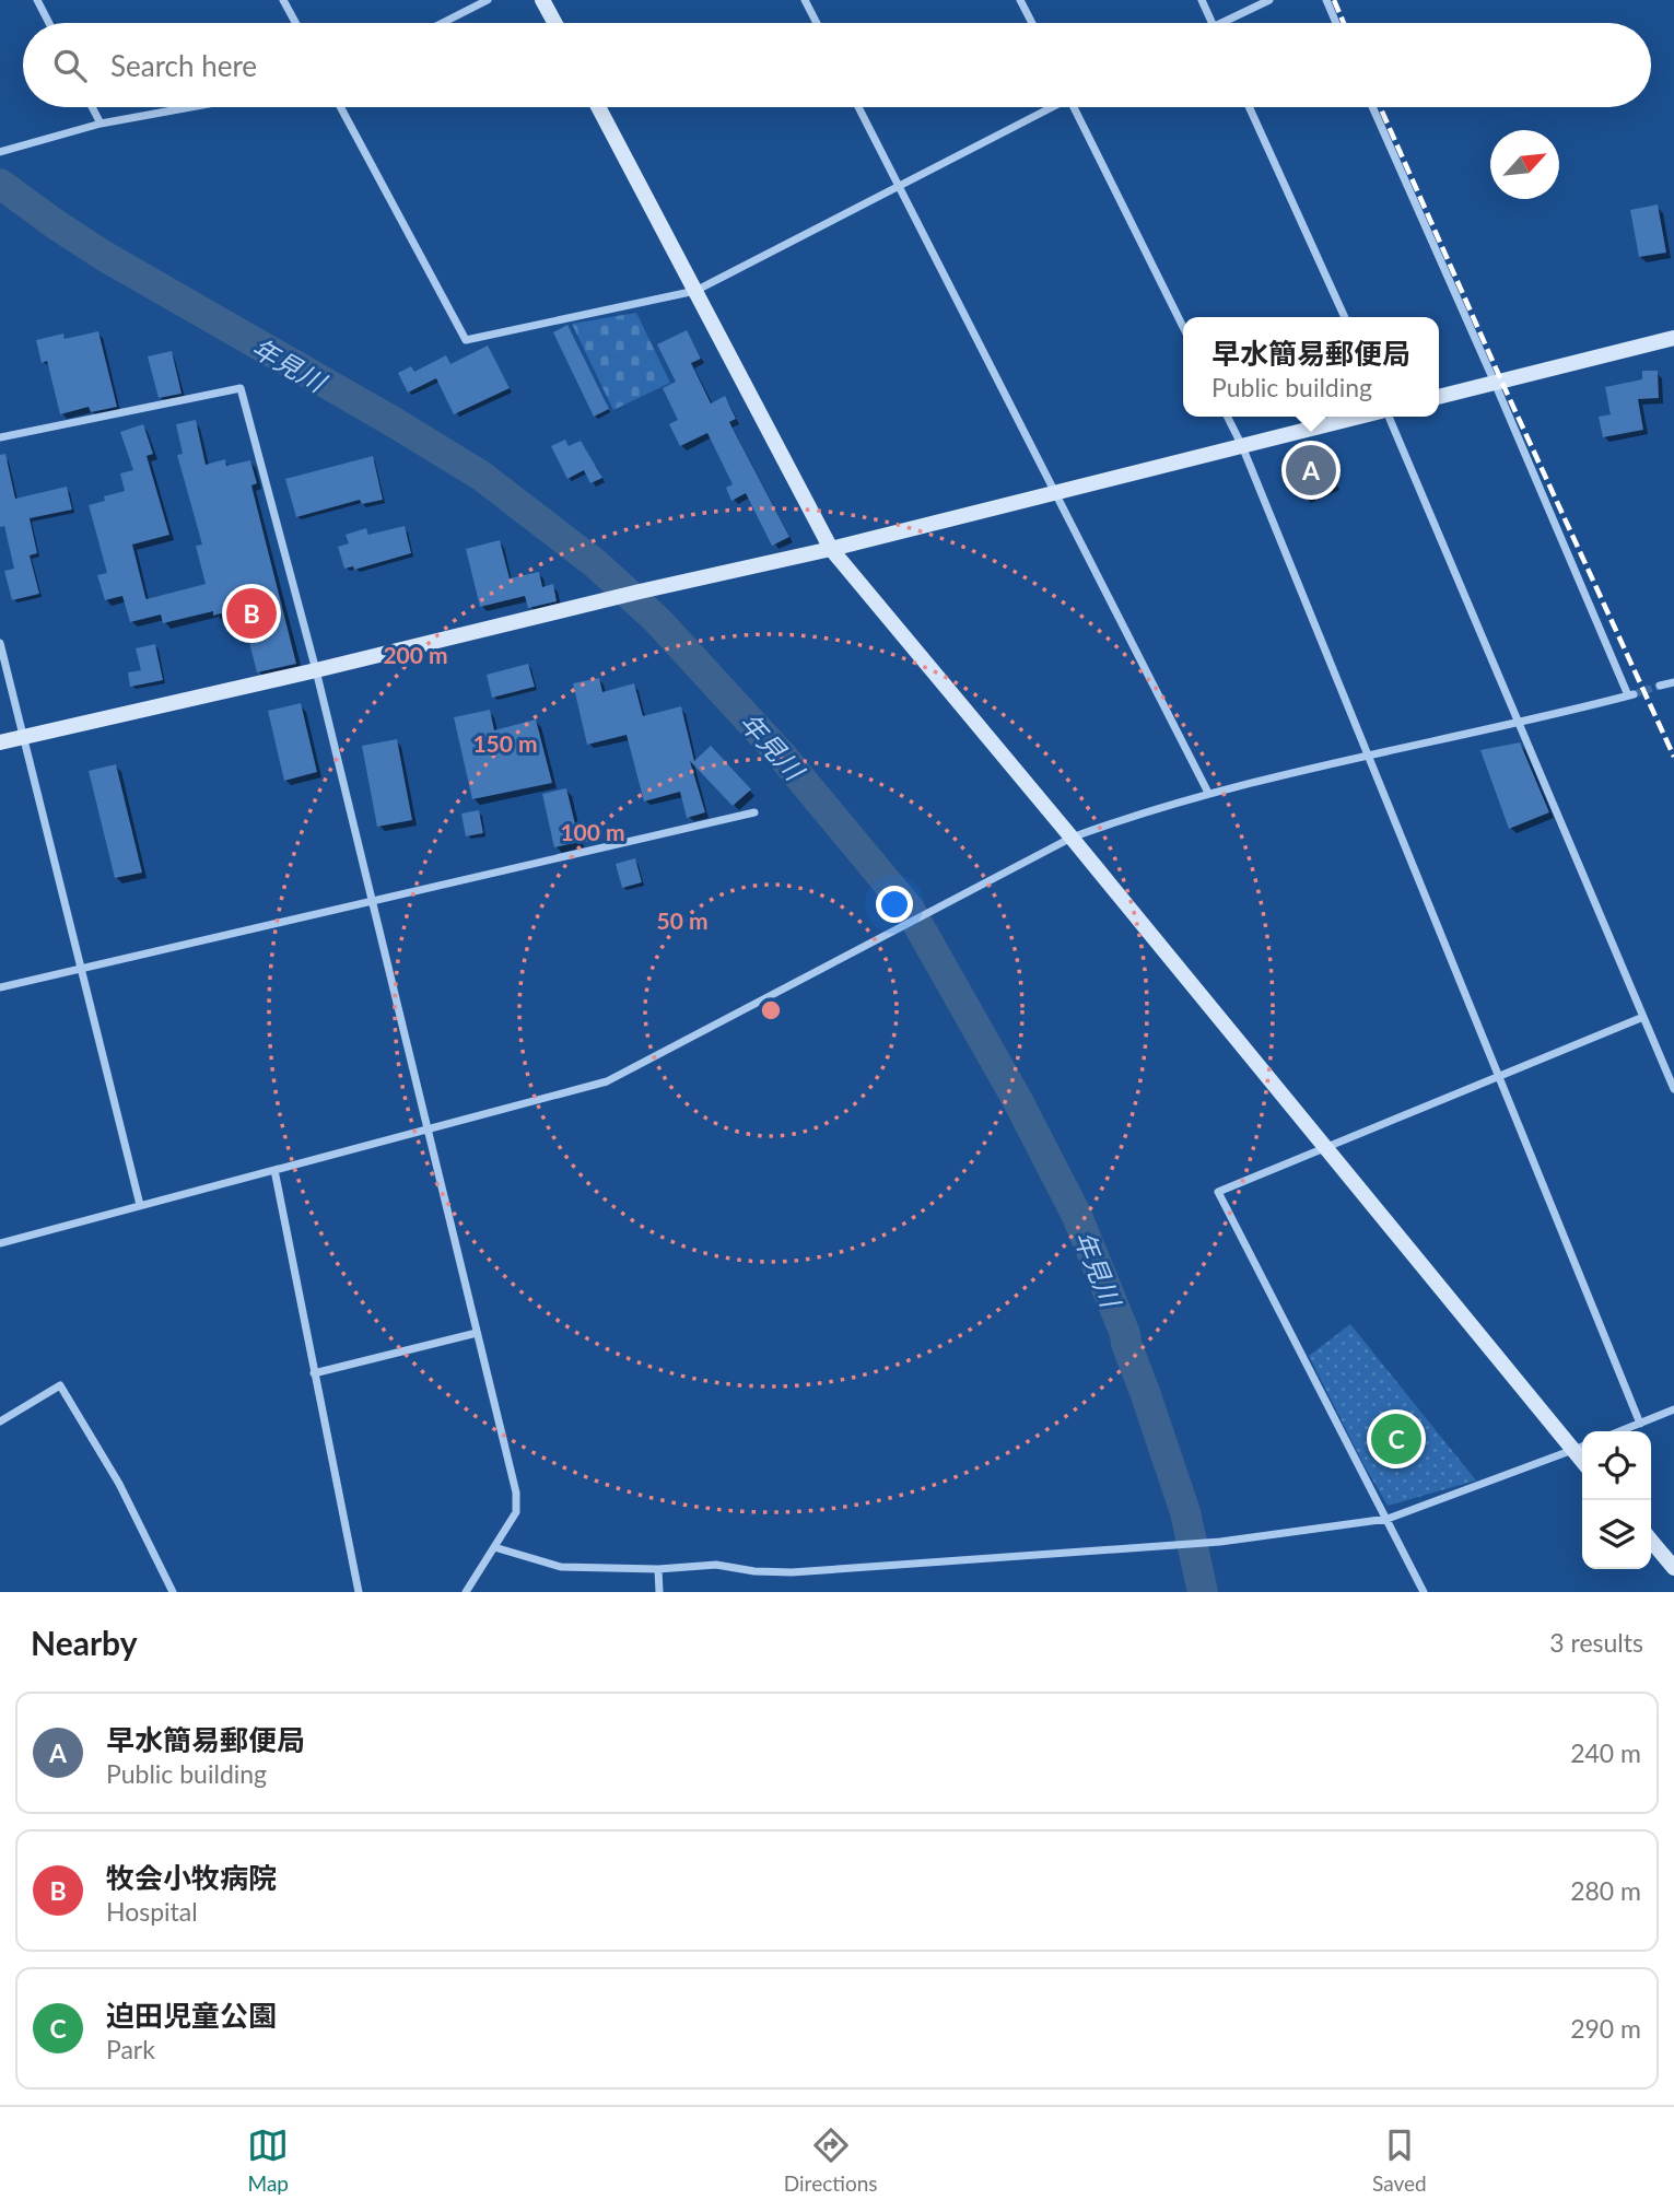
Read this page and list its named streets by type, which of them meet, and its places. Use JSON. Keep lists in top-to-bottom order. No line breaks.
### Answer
{"water":["年見川"],"north":"top right","page":{"search":"Search here","popup":["早水簡易郵便局","Public building"],"pins":["A","B","C"],"heading":["Nearby","3 results"],"list":[{"mark":"A","name":"早水簡易郵便局","note":"Public building","value":"240 m"},{"mark":"B","name":"牧会小牧病院","note":"Hospital","value":"280 m"},{"mark":"C","name":"迫田児童公園","note":"Park","value":"290 m"}],"nav":["Map","Directions","Saved"]},"rings":["200 m","150 m","100 m","50 m"]}
